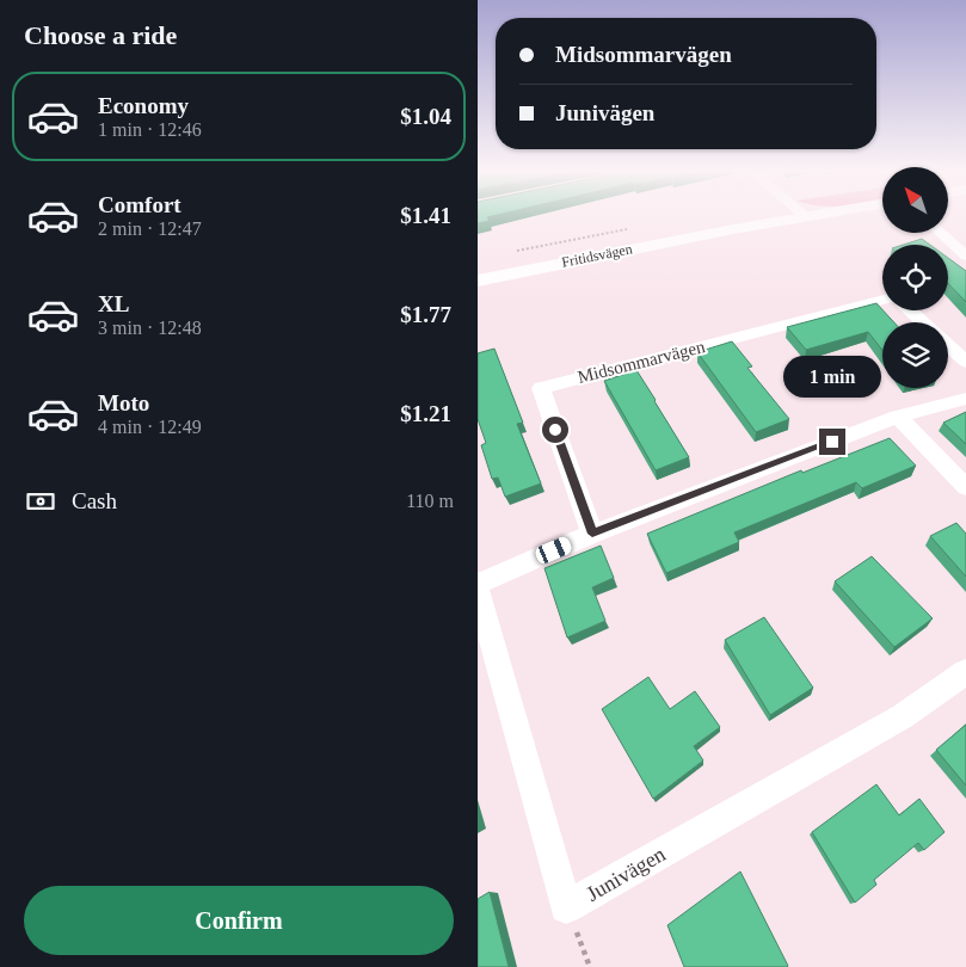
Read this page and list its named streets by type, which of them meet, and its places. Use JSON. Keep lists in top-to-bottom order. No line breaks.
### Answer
{"streets":{"street":["Fritidsvägen","Midsommarvägen","Junivägen"]},"north":"top left","page":{"heading":"Choose a ride","banner":["Midsommarvägen","Junivägen"],"list":[{"name":"Economy","note":"1 min · 12:46","value":"$1.04"},{"name":"Comfort","note":"2 min · 12:47","value":"$1.41"},{"name":"XL","note":"3 min · 12:48","value":"$1.77"},{"name":"Moto","note":"4 min · 12:49","value":"$1.21"}],"bubble":"1 min","pay":["Cash","110 m"],"buttons":"Confirm"}}
